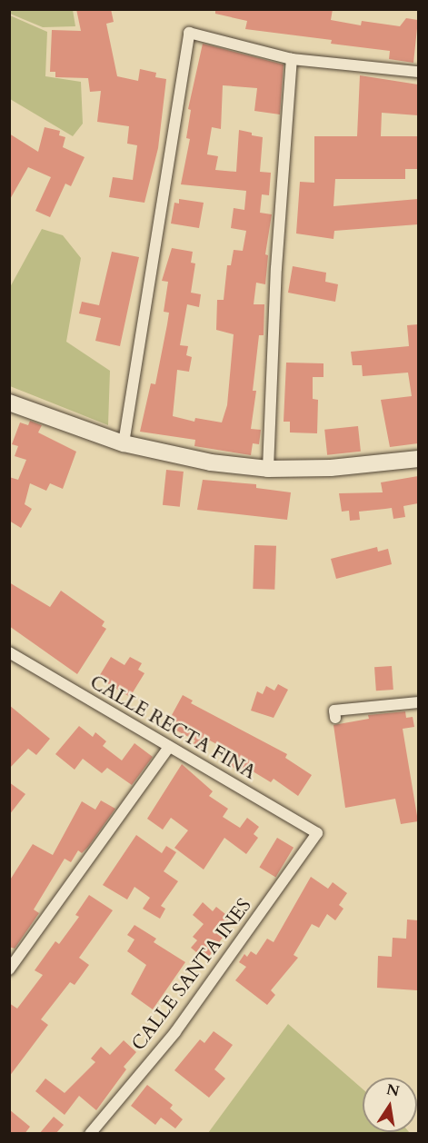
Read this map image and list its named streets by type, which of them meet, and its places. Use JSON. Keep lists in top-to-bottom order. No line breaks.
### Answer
{"streets":{"street":["CALLE RECTA FINA","CALLE SANTA INES"]},"crossings":[["CALLE RECTA FINA","CALLE SANTA INES"]],"north":"top"}
